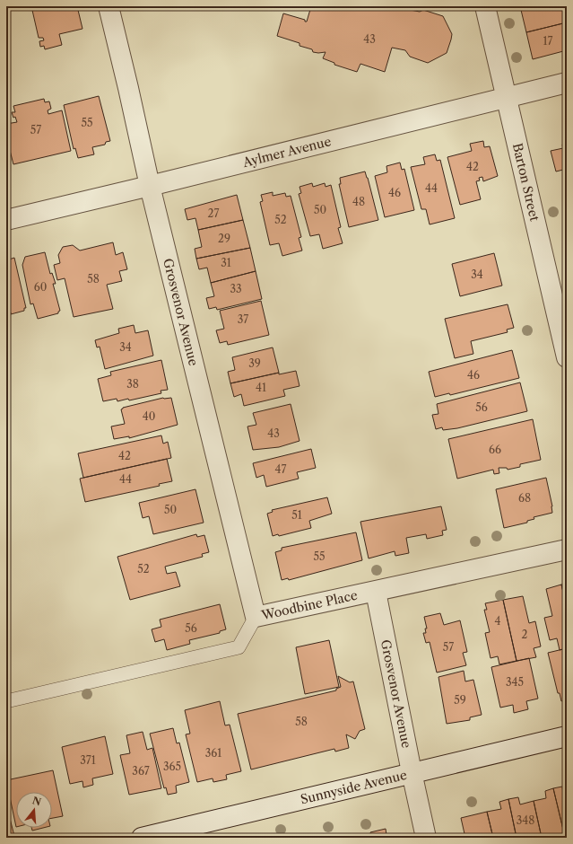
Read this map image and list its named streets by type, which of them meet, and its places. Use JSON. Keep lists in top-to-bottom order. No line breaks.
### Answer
{"streets":{"street":["Aylmer Avenue","Barton Street","Grosvenor Avenue","Woodbine Place","Sunnyside Avenue"]},"crossings":[["Aylmer Avenue","Barton Street"],["Aylmer Avenue","Grosvenor Avenue"],["Grosvenor Avenue","Woodbine Place"],["Grosvenor Avenue","Sunnyside Avenue"]],"house_numbers":["43","17","55","57","42","44","46","48","50","27","52","29","31","34","58","60","33","37","34","39","46","38","41","56","40","43","66","42","47","44","68","50","51","55","52","4","56","2","57","345","59","58","361","371","365","367","348"],"north":"top"}
